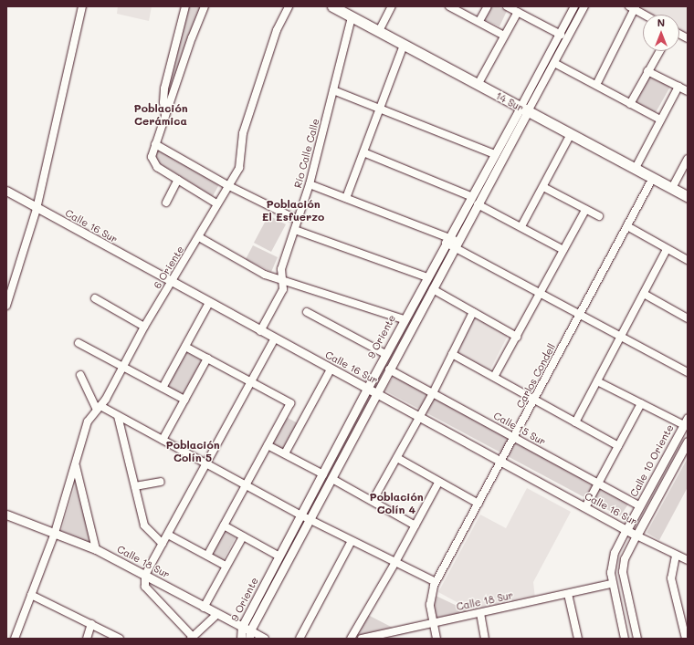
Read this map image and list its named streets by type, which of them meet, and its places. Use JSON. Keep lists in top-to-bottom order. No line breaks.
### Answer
{"streets":{"main road":["14 Sur"],"street":["Río Calle Calle","Calle 16 Sur","6 Oriente","9 Oriente","Carlos Condell","Calle 15 Sur","Calle 10 Oriente","Calle 18 Sur"]},"crossings":[["14 Sur","Río Calle Calle"],["14 Sur","9 Oriente"],["14 Sur","Carlos Condell"],["Río Calle Calle","Calle 16 Sur"],["Calle 16 Sur","6 Oriente"],["Calle 16 Sur","9 Oriente"],["Calle 16 Sur","Carlos Condell"],["Calle 16 Sur","Calle 10 Oriente"],["6 Oriente","Calle 18 Sur"],["9 Oriente","Calle 15 Sur"],["9 Oriente","Calle 18 Sur"],["Carlos Condell","Calle 15 Sur"],["Carlos Condell","Calle 18 Sur"],["Calle 15 Sur","Calle 10 Oriente"],["Calle 10 Oriente","Calle 18 Sur"]],"districts":["Población Cerámica","Población El Esfuerzo","Población Colín 5","Población Colín 4"],"north":"top"}
